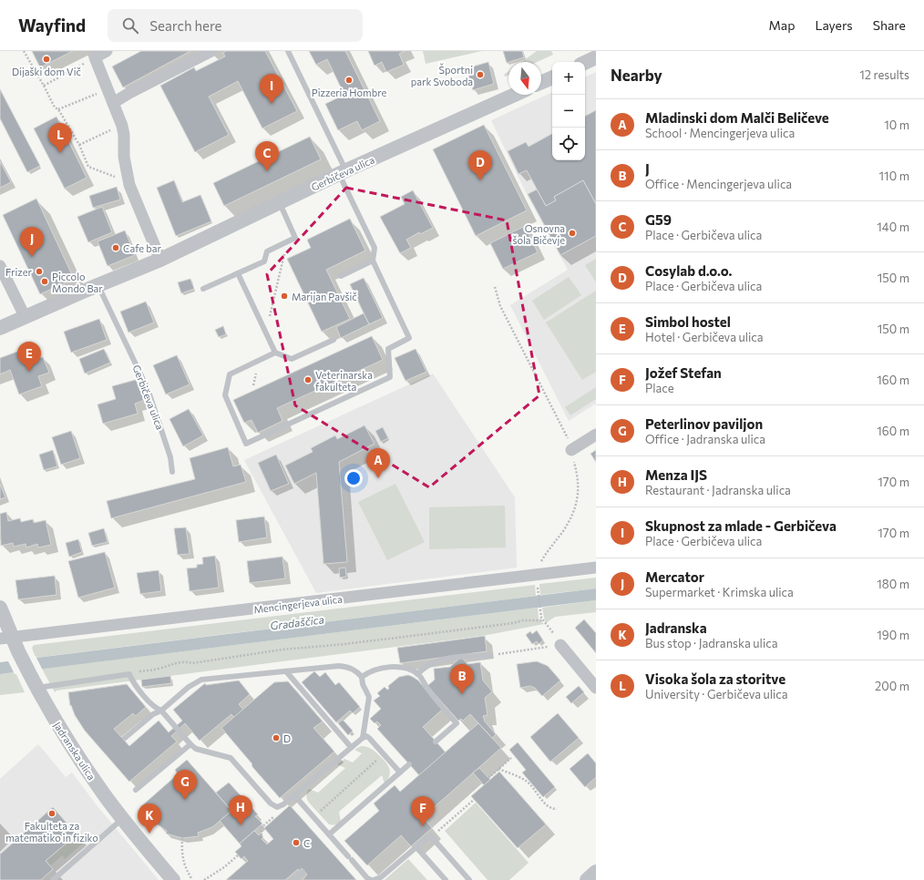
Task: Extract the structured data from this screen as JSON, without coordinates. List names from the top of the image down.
{
  "streets": {
    "street": ["Gerbičeva ulica", "Mencingerjeva ulica", "Jadranska ulica"]
  },
  "crossings": [
    ["Mencingerjeva ulica", "Jadranska ulica"]
  ],
  "water": ["Gradaščica"],
  "places": [
    "Dijaški dom Vič",
    "Športni park Svoboda",
    "Pizzeria Hombre",
    "Osnovna šola Bičevje",
    "Cafe bar",
    "Frizer",
    "Piccolo Mondo Bar",
    "Marijan Pavšič",
    "Veterinarska fakulteta",
    "D",
    "Fakulteta za matematiko in fiziko",
    "C"
  ],
  "north": "bottom",
  "page": {
    "header": "Wayfind",
    "search": "Search here",
    "nav": ["Map", "Layers", "Share"],
    "heading": ["Nearby", "12 results"],
    "map_buttons": ["+", "−"],
    "pins": [
      "I",
      "L",
      "C",
      "D",
      "J",
      "E",
      "A",
      "B",
      "G",
      "H",
      "F",
      "K"
    ],
    "list": [
      {
        "mark": "A",
        "name": "Mladinski dom Malči Beličeve",
        "note": "School · Mencingerjeva ulica",
        "value": "10 m"
      },
      {
        "mark": "B",
        "name": "J",
        "note": "Office · Mencingerjeva ulica",
        "value": "110 m"
      },
      {
        "mark": "C",
        "name": "G59",
        "note": "Place · Gerbičeva ulica",
        "value": "140 m"
      },
      {
        "mark": "D",
        "name": "Cosylab d.o.o.",
        "note": "Place · Gerbičeva ulica",
        "value": "150 m"
      },
      {
        "mark": "E",
        "name": "Simbol hostel",
        "note": "Hotel · Gerbičeva ulica",
        "value": "150 m"
      },
      {
        "mark": "F",
        "name": "Jožef Stefan",
        "note": "Place",
        "value": "160 m"
      },
      {
        "mark": "G",
        "name": "Peterlinov paviljon",
        "note": "Office · Jadranska ulica",
        "value": "160 m"
      },
      {
        "mark": "H",
        "name": "Menza IJS",
        "note": "Restaurant · Jadranska ulica",
        "value": "170 m"
      },
      {
        "mark": "I",
        "name": "Skupnost za mlade - Gerbičeva",
        "note": "Place · Gerbičeva ulica",
        "value": "170 m"
      },
      {
        "mark": "J",
        "name": "Mercator",
        "note": "Supermarket · Krimska ulica",
        "value": "180 m"
      },
      {
        "mark": "K",
        "name": "Jadranska",
        "note": "Bus stop · Jadranska ulica",
        "value": "190 m"
      },
      {
        "mark": "L",
        "name": "Visoka šola za storitve",
        "note": "University · Gerbičeva ulica",
        "value": "200 m"
      }
    ]
  }
}
